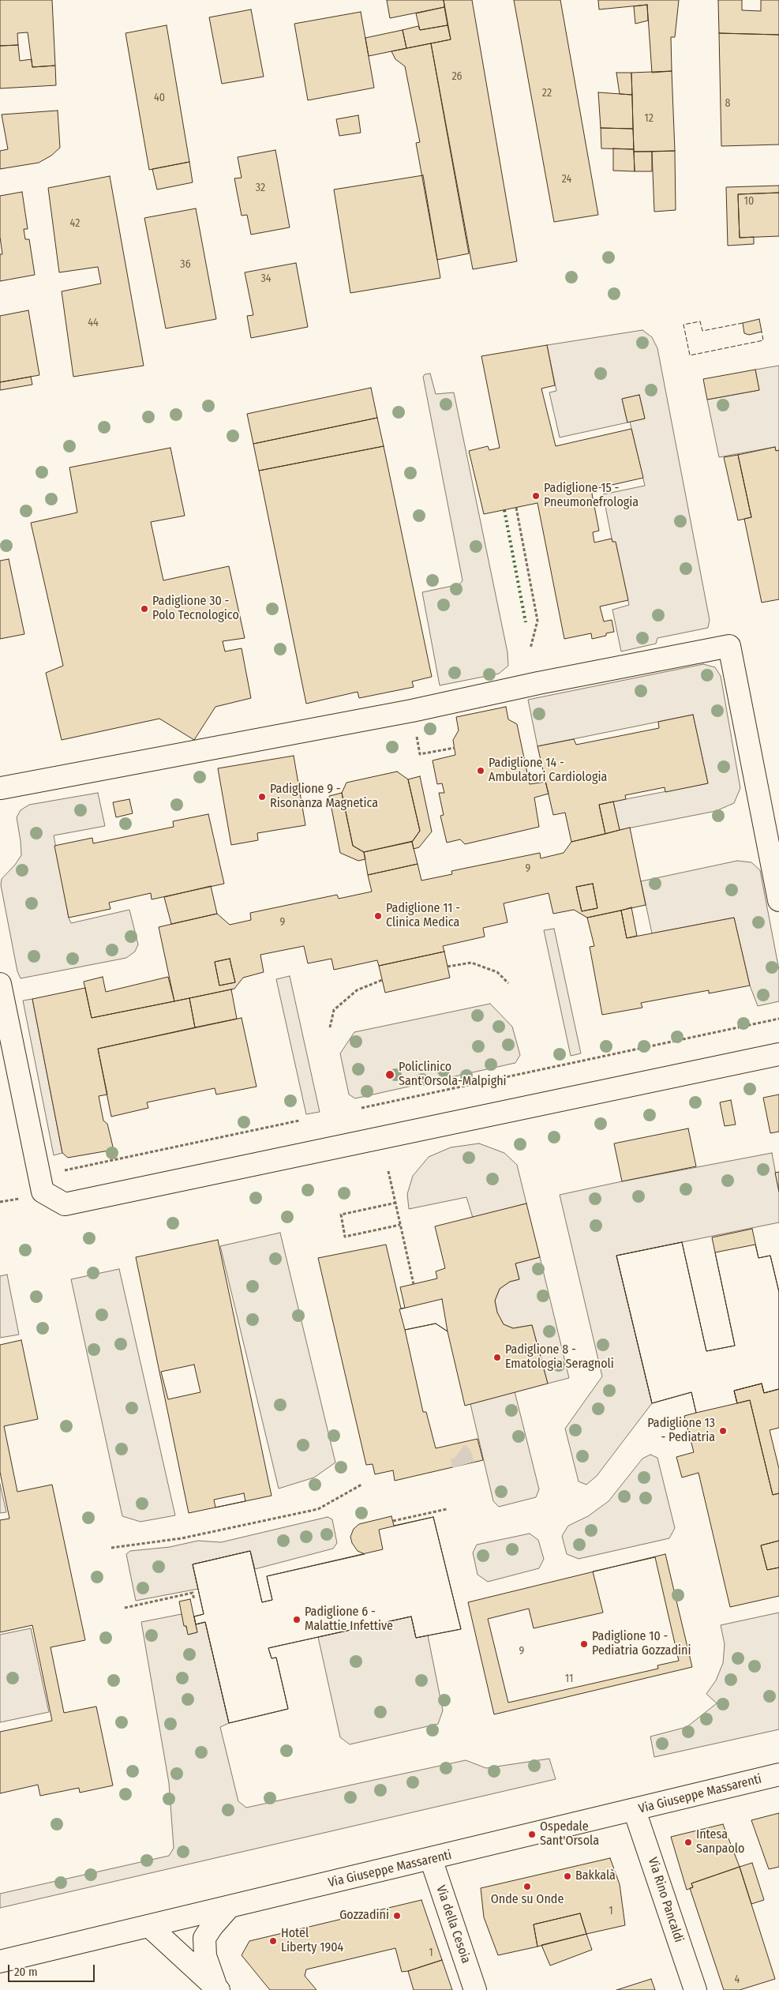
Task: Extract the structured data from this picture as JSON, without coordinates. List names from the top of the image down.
{
  "streets": {
    "main road": ["Via Giuseppe Massarenti", "Via Rino Pancaldi", "Via della Cesoia"]
  },
  "crossings": [
    ["Via Giuseppe Massarenti", "Via Rino Pancaldi"],
    ["Via Giuseppe Massarenti", "Via della Cesoia"]
  ],
  "places": [
    "Padiglione 15 - Pneumonefrologia",
    "Padiglione 30 - Polo Tecnologico",
    "Padiglione 14 - Ambulatori Cardiologia",
    "Padiglione 9 - Risonanza Magnetica",
    "Padiglione 11 - Clinica Medica",
    "Policlinico Sant'Orsola-Malpighi",
    "Padiglione 8 - Ematologia Seragnoli",
    "Padiglione 13 - Pediatria",
    "Padiglione 6 - Malattie Infettive",
    "Padiglione 10 - Pediatria Gozzadini",
    "Ospedale Sant'Orsola",
    "Intesa Sanpaolo",
    "Bakkalà",
    "Onde su Onde",
    "Gozzadini",
    "Hotel Liberty 1904"
  ],
  "house_numbers": [
    "26",
    "22",
    "40",
    "8",
    "12",
    "24",
    "32",
    "10",
    "42",
    "36",
    "34",
    "44",
    "9",
    "9",
    "9",
    "11",
    "1",
    "1",
    "4"
  ],
  "scale_bar": "20 m"
}
